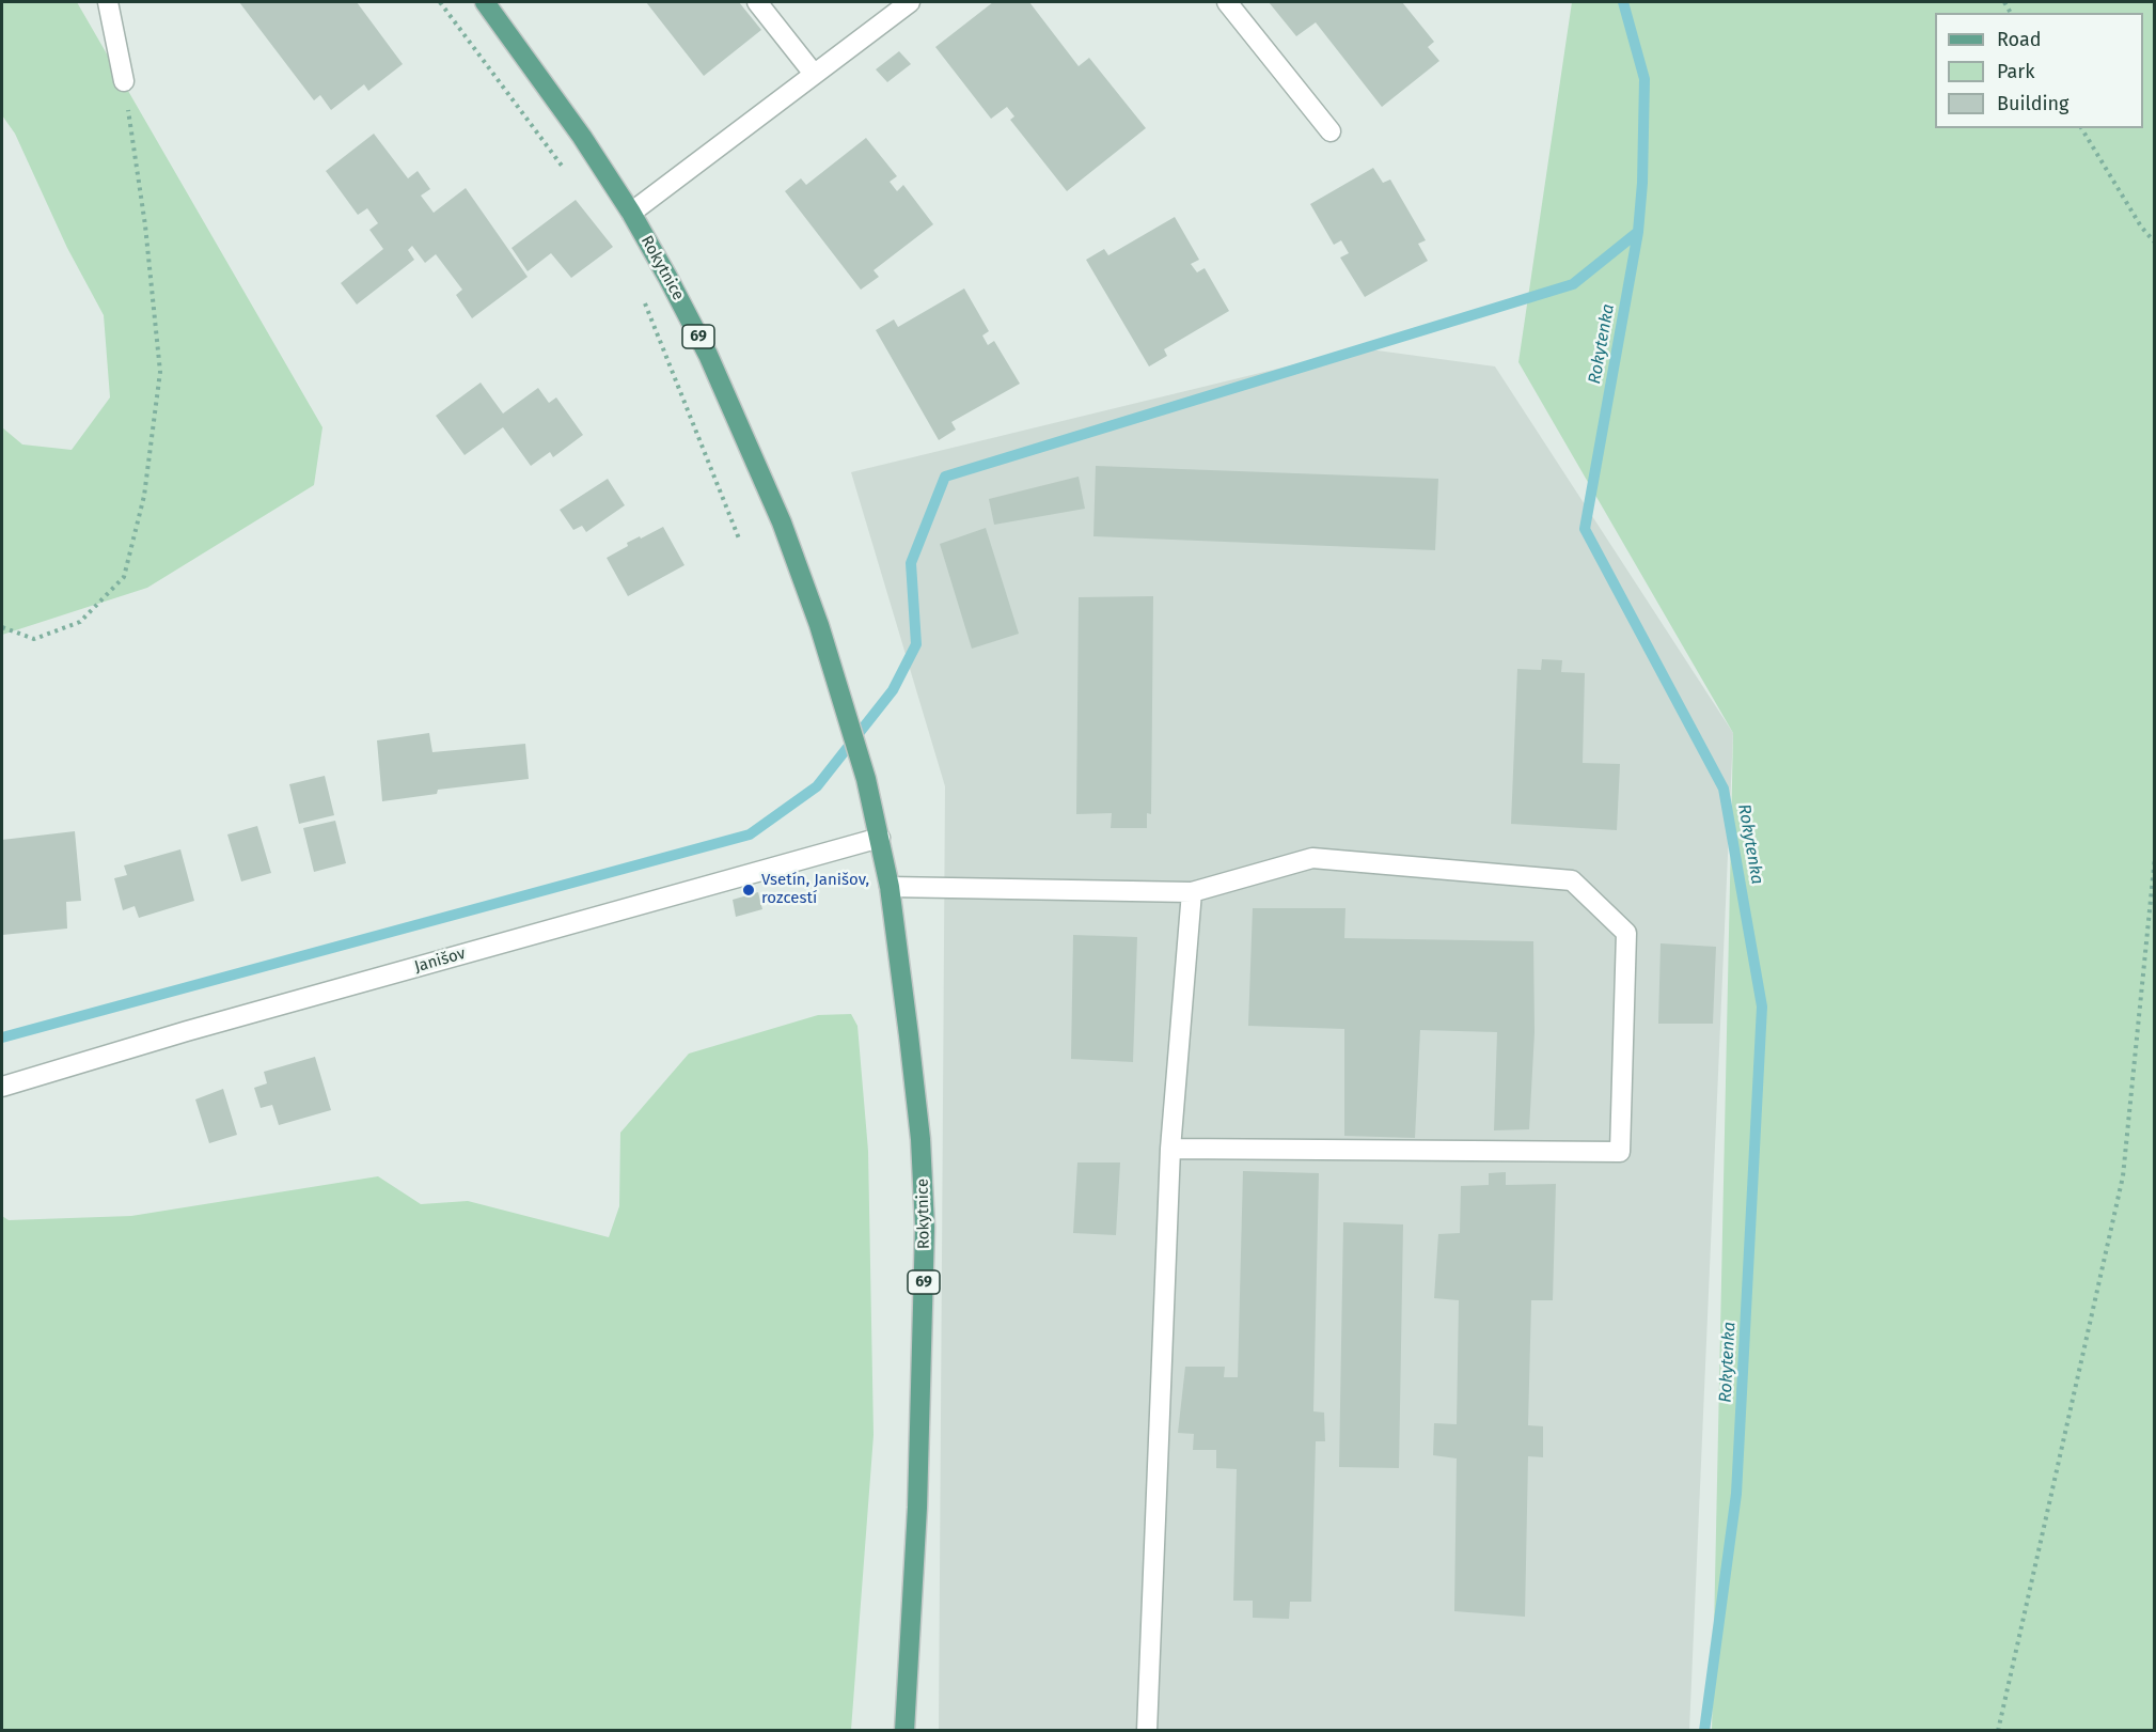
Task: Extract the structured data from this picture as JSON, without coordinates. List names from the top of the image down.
{
  "streets": {
    "main road": ["Rokytnice", "69"],
    "street": ["Janišov"]
  },
  "crossings": [
    ["Rokytnice", "Janišov"]
  ],
  "water": ["Rokytenka"],
  "places": ["Vsetín, Janišov, rozcestí"],
  "legend": ["Road", "Park", "Building"]
}
